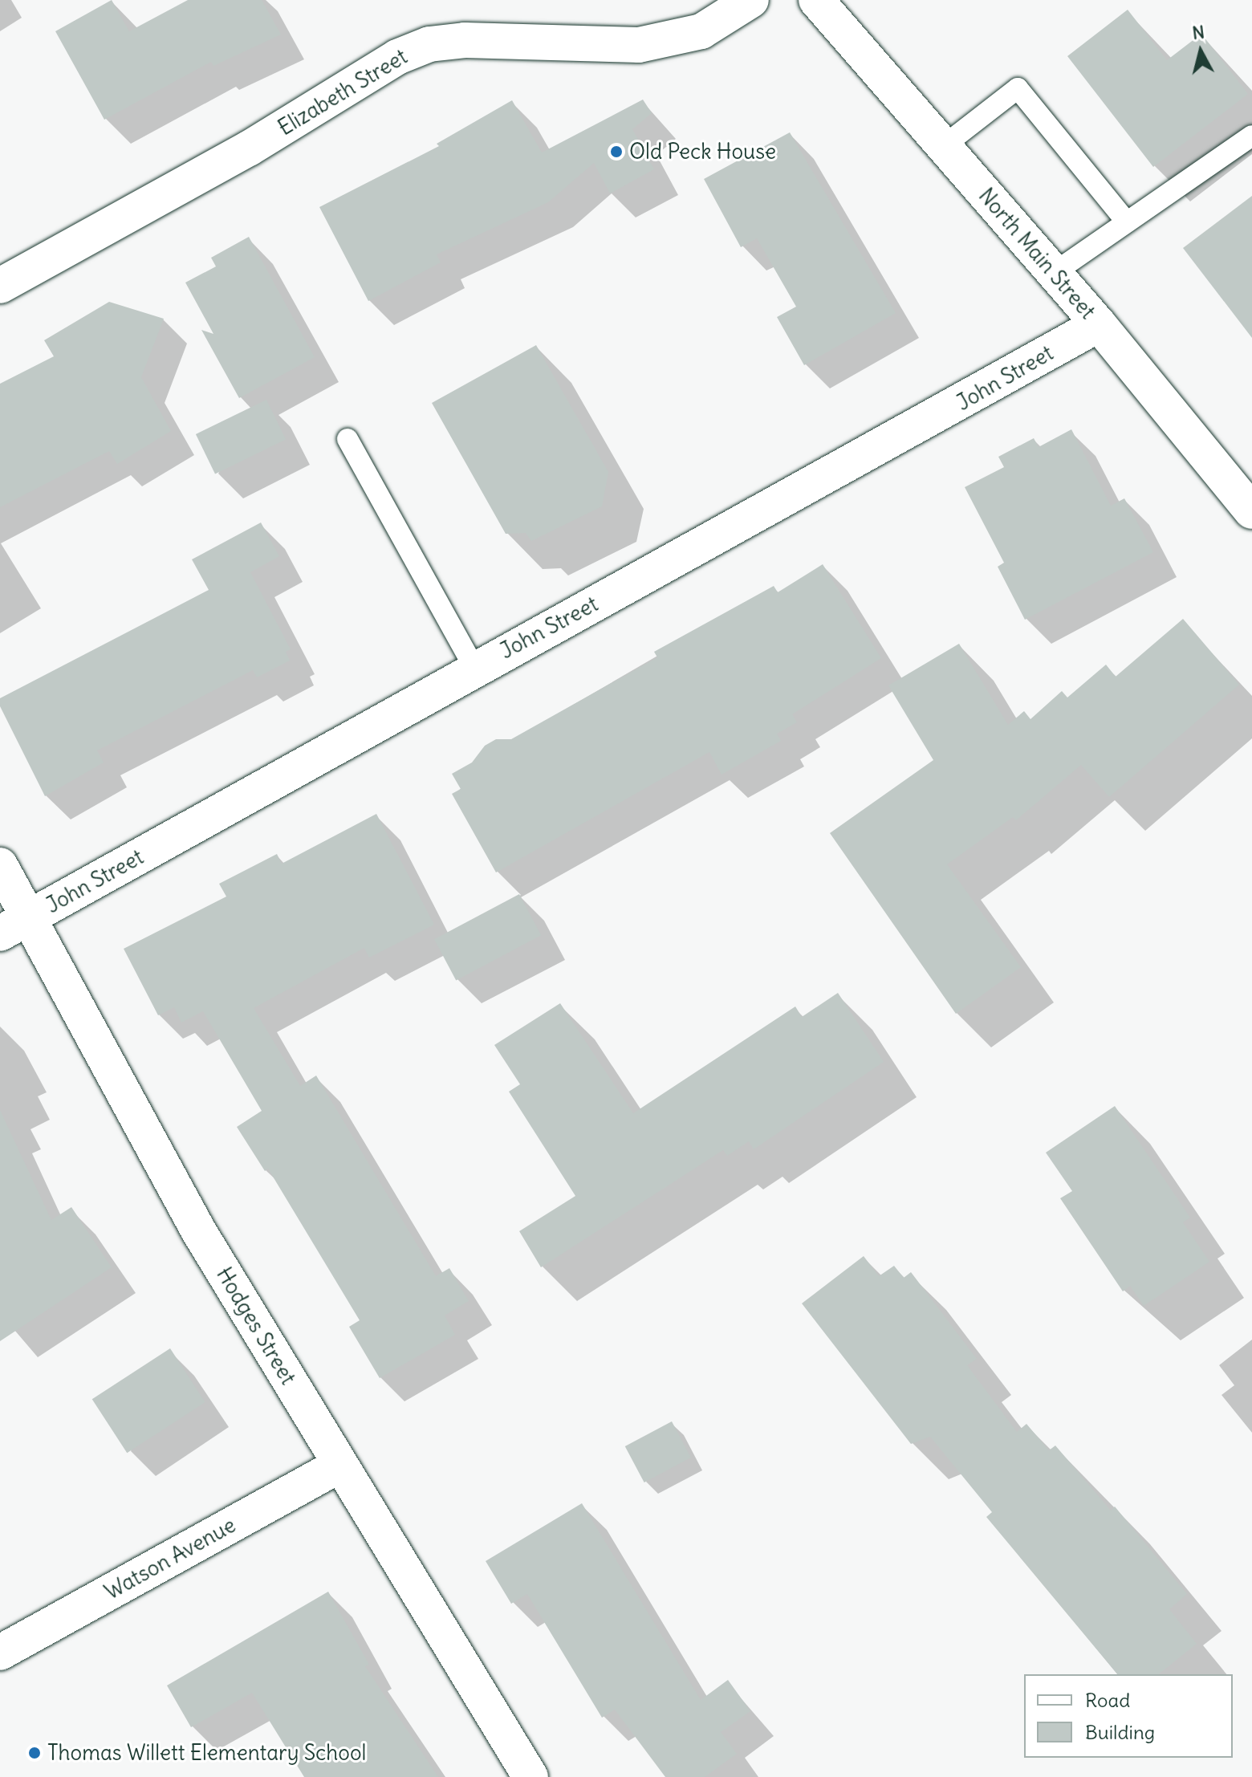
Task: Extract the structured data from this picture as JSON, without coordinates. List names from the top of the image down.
{
  "streets": {
    "street": [
      "Elizabeth Street",
      "North Main Street",
      "John Street",
      "Hodges Street",
      "Watson Avenue"
    ]
  },
  "crossings": [
    ["North Main Street", "John Street"],
    ["John Street", "Hodges Street"],
    ["Hodges Street", "Watson Avenue"]
  ],
  "places": ["Old Peck House", "Thomas Willett Elementary School"],
  "legend": ["Road", "Building"],
  "north": "top"
}
